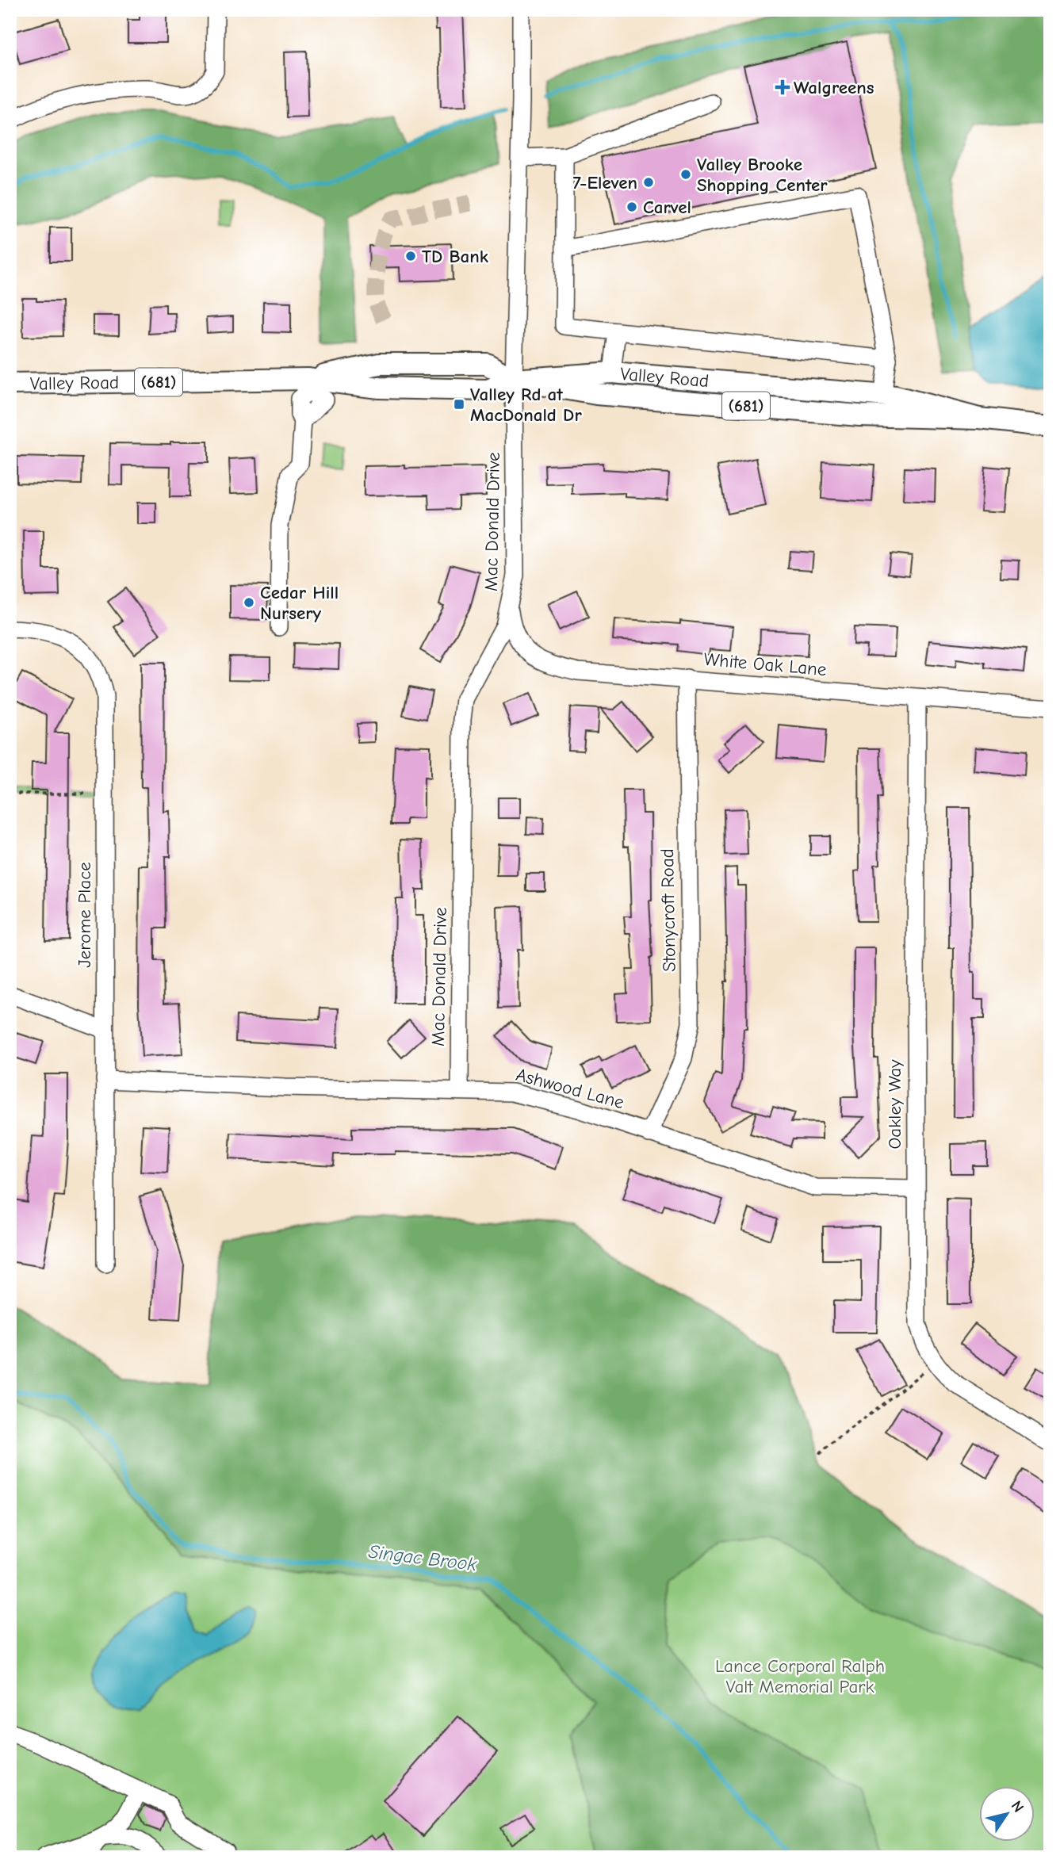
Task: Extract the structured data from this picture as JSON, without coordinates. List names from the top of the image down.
{
  "streets": {
    "main road": ["Valley Road", "(681)"],
    "street": [
      "Mac Donald Drive",
      "White Oak Lane",
      "Stonycroft Road",
      "Jerome Place",
      "Ashwood Lane",
      "Oakley Way"
    ]
  },
  "crossings": [
    ["Valley Road", "Mac Donald Drive"],
    ["Mac Donald Drive", "White Oak Lane"],
    ["Mac Donald Drive", "Ashwood Lane"],
    ["White Oak Lane", "Stonycroft Road"],
    ["White Oak Lane", "Oakley Way"],
    ["Stonycroft Road", "Ashwood Lane"],
    ["Jerome Place", "Ashwood Lane"],
    ["Ashwood Lane", "Oakley Way"]
  ],
  "water": ["Singac Brook"],
  "parks": ["Lance Corporal Ralph Valt Memorial Park"],
  "places": {
    "health": ["Walgreens"],
    "other": [
      "Valley Brooke Shopping Center",
      "7-Eleven",
      "Carvel",
      "TD Bank",
      "Cedar Hill Nursery"
    ],
    "transit": ["Valley Rd at MacDonald Dr"]
  },
  "north": "top right"
}
